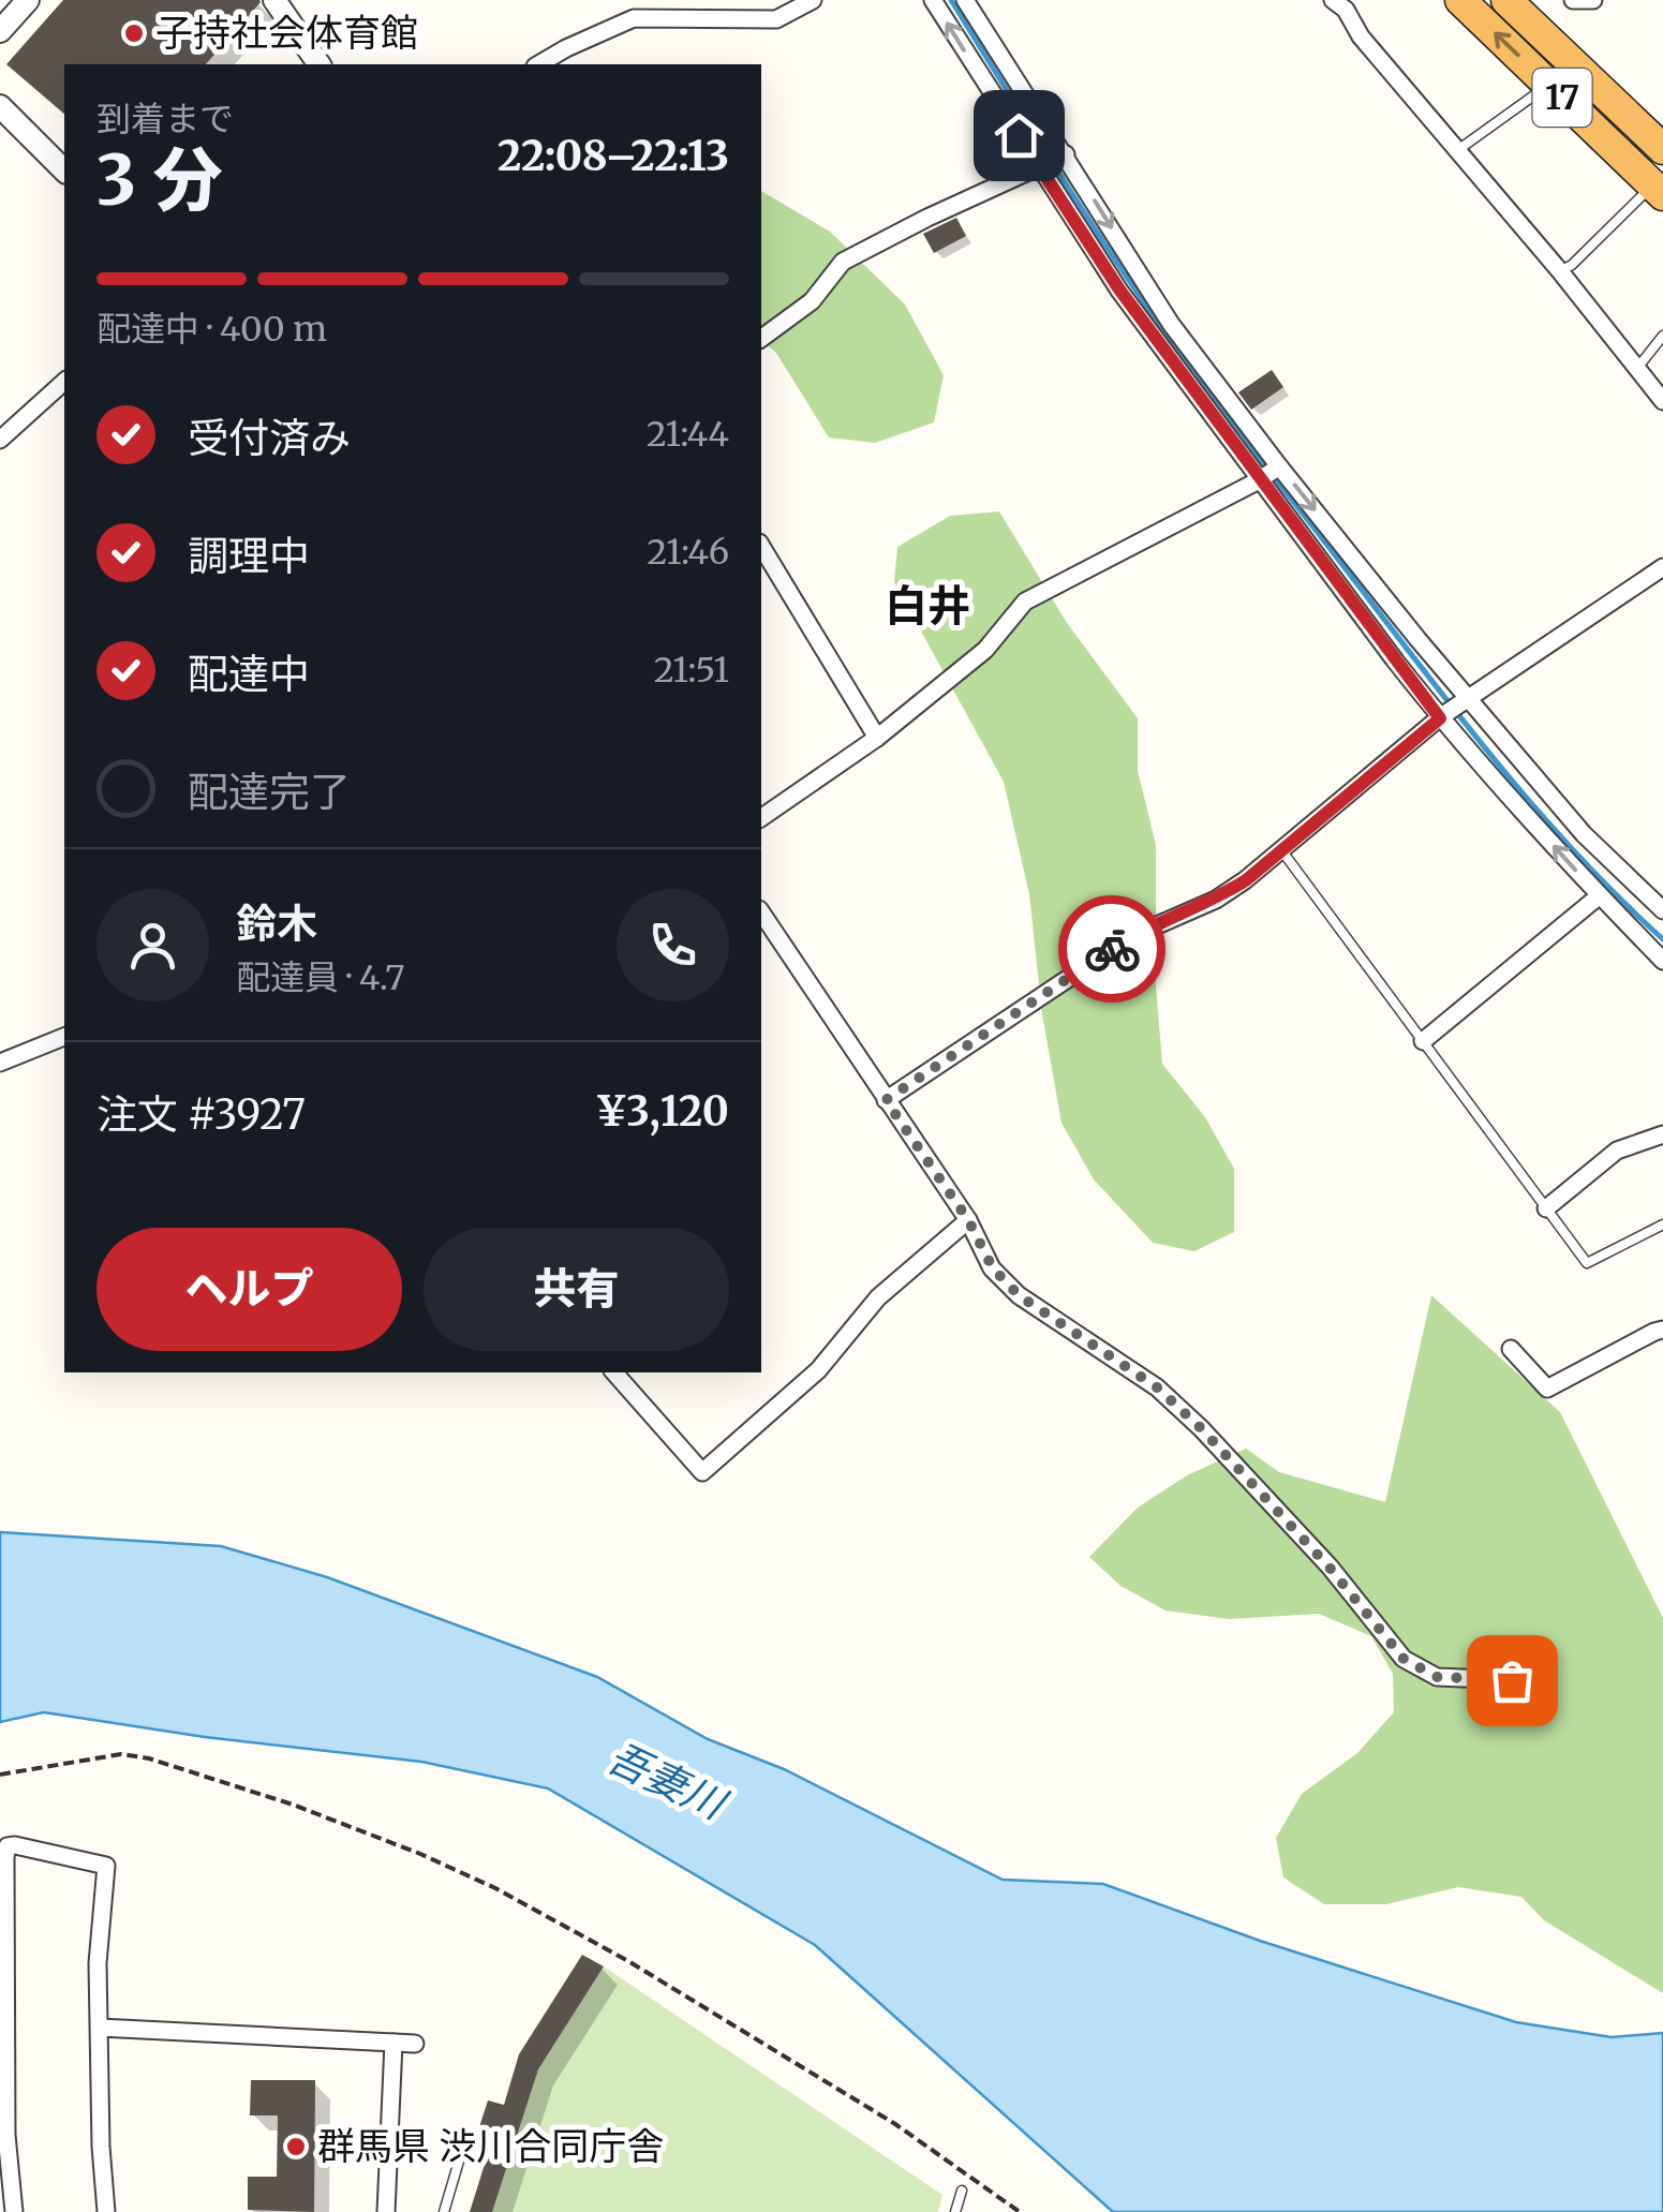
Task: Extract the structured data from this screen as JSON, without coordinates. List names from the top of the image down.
{
  "streets": {
    "highway": ["17"]
  },
  "districts": ["白井"],
  "water": ["吾妻川"],
  "places": ["子持社会体育館", "群馬県 渋川合同庁舎"],
  "page": {
    "heading": ["3 分", "到着まで", "22:08–22:13"],
    "panel": [
      "鈴木",
      "配達員 · 4.7",
      "注文 #3927",
      "¥3,120"
    ],
    "bar": "配達中 · 400 m",
    "list": [
      ["受付済み", "21:44"],
      ["調理中", "21:46"],
      ["配達中", "21:51"],
      "配達完了"
    ],
    "buttons": ["ヘルプ", "共有"]
  }
}
